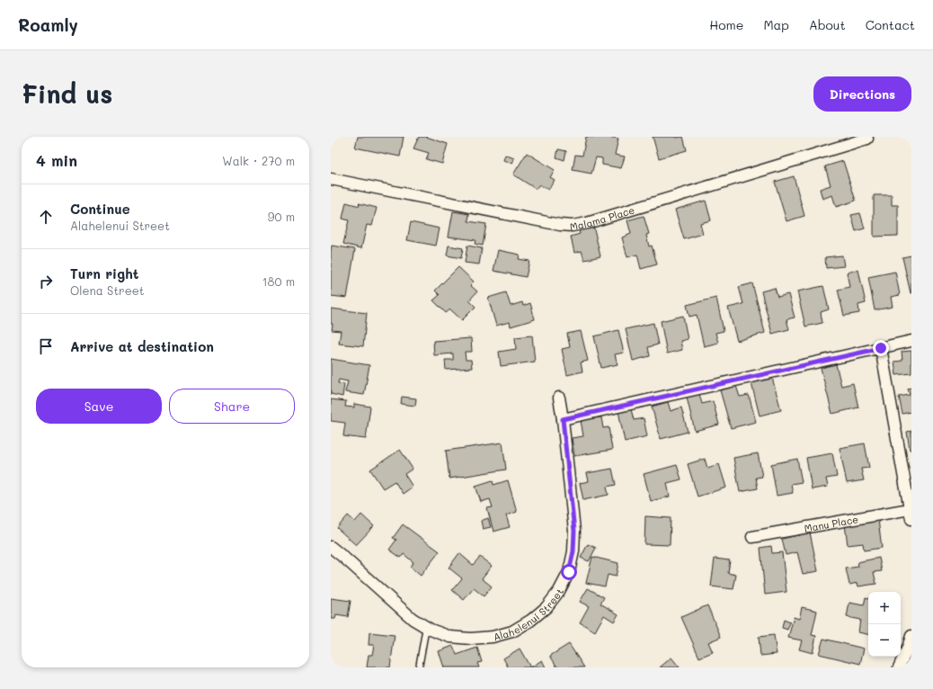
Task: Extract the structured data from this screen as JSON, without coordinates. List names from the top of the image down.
{
  "streets": {
    "street": ["Malama Place", "Manu Place", "Alahelenui Street"]
  },
  "page": {
    "header": "Roamly",
    "nav": [
      "Home",
      "Map",
      "About",
      "Contact"
    ],
    "buttons": [
      "Directions",
      ["Save", "Share"]
    ],
    "title": "Find us",
    "heading": ["4 min", "Walk · 270 m"],
    "list": [
      ["Continue", "Alahelenui Street", "90 m"],
      ["Turn right", "Olena Street", "180 m"],
      "Arrive at destination"
    ],
    "map_buttons": ["+", "−"]
  }
}
